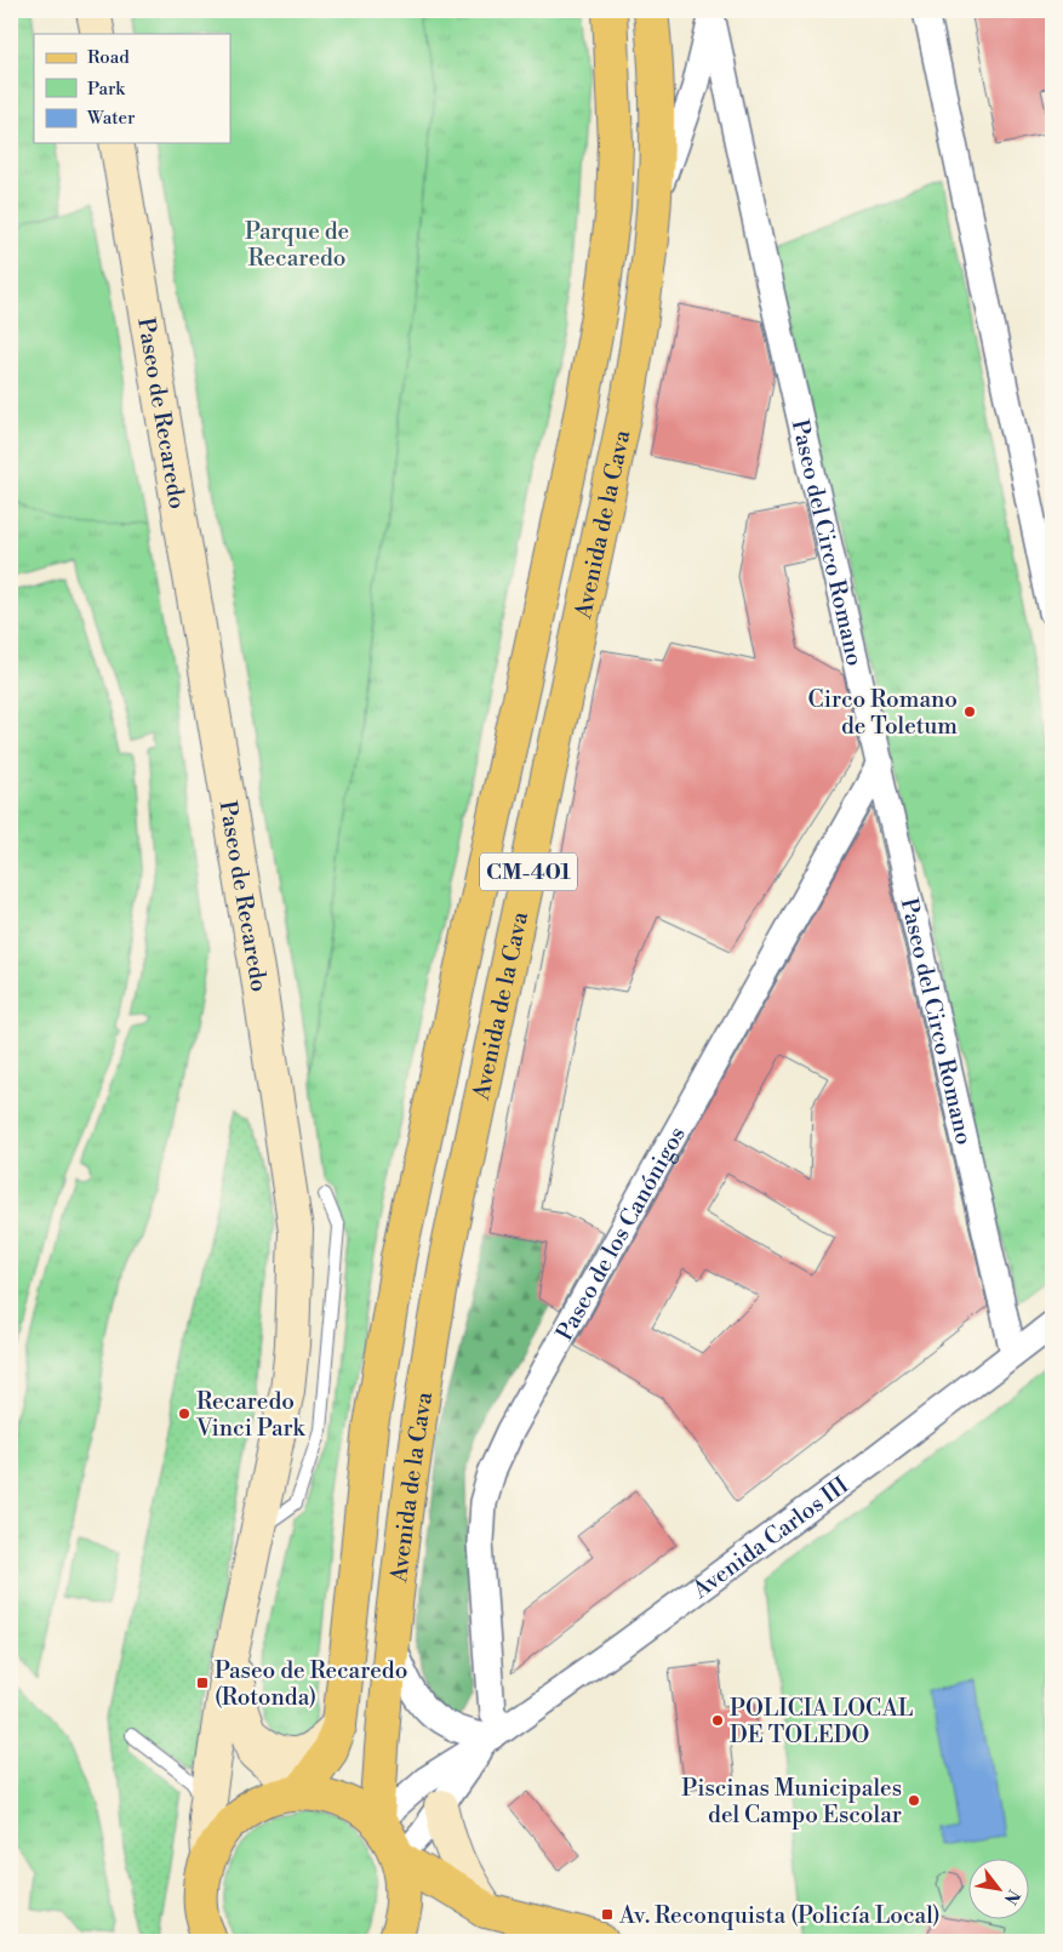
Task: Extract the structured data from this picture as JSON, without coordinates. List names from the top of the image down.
{
  "streets": {
    "main road": ["Avenida de la Cava", "CM-401"],
    "street": [
      "Paseo de Recaredo",
      "Paseo del Circo Romano",
      "Paseo de los Canónigos",
      "Avenida Carlos III"
    ]
  },
  "crossings": [
    ["Paseo de Recaredo", "Avenida de la Cava"],
    ["Avenida de la Cava", "Avenida Carlos III"],
    ["Paseo del Circo Romano", "Paseo de los Canónigos"],
    ["Paseo del Circo Romano", "Avenida Carlos III"],
    ["Paseo de los Canónigos", "Avenida Carlos III"]
  ],
  "parks": ["Parque de Recaredo"],
  "places": {
    "other": [
      "Circo Romano de Toletum",
      "Recaredo Vinci Park",
      "POLICIA LOCAL DE TOLEDO",
      "Piscinas Municipales del Campo Escolar"
    ],
    "transit": ["Paseo de Recaredo (Rotonda)", "Av. Reconquista (Policía Local)"]
  },
  "legend": ["Road", "Park", "Water"],
  "north": "bottom right"
}
